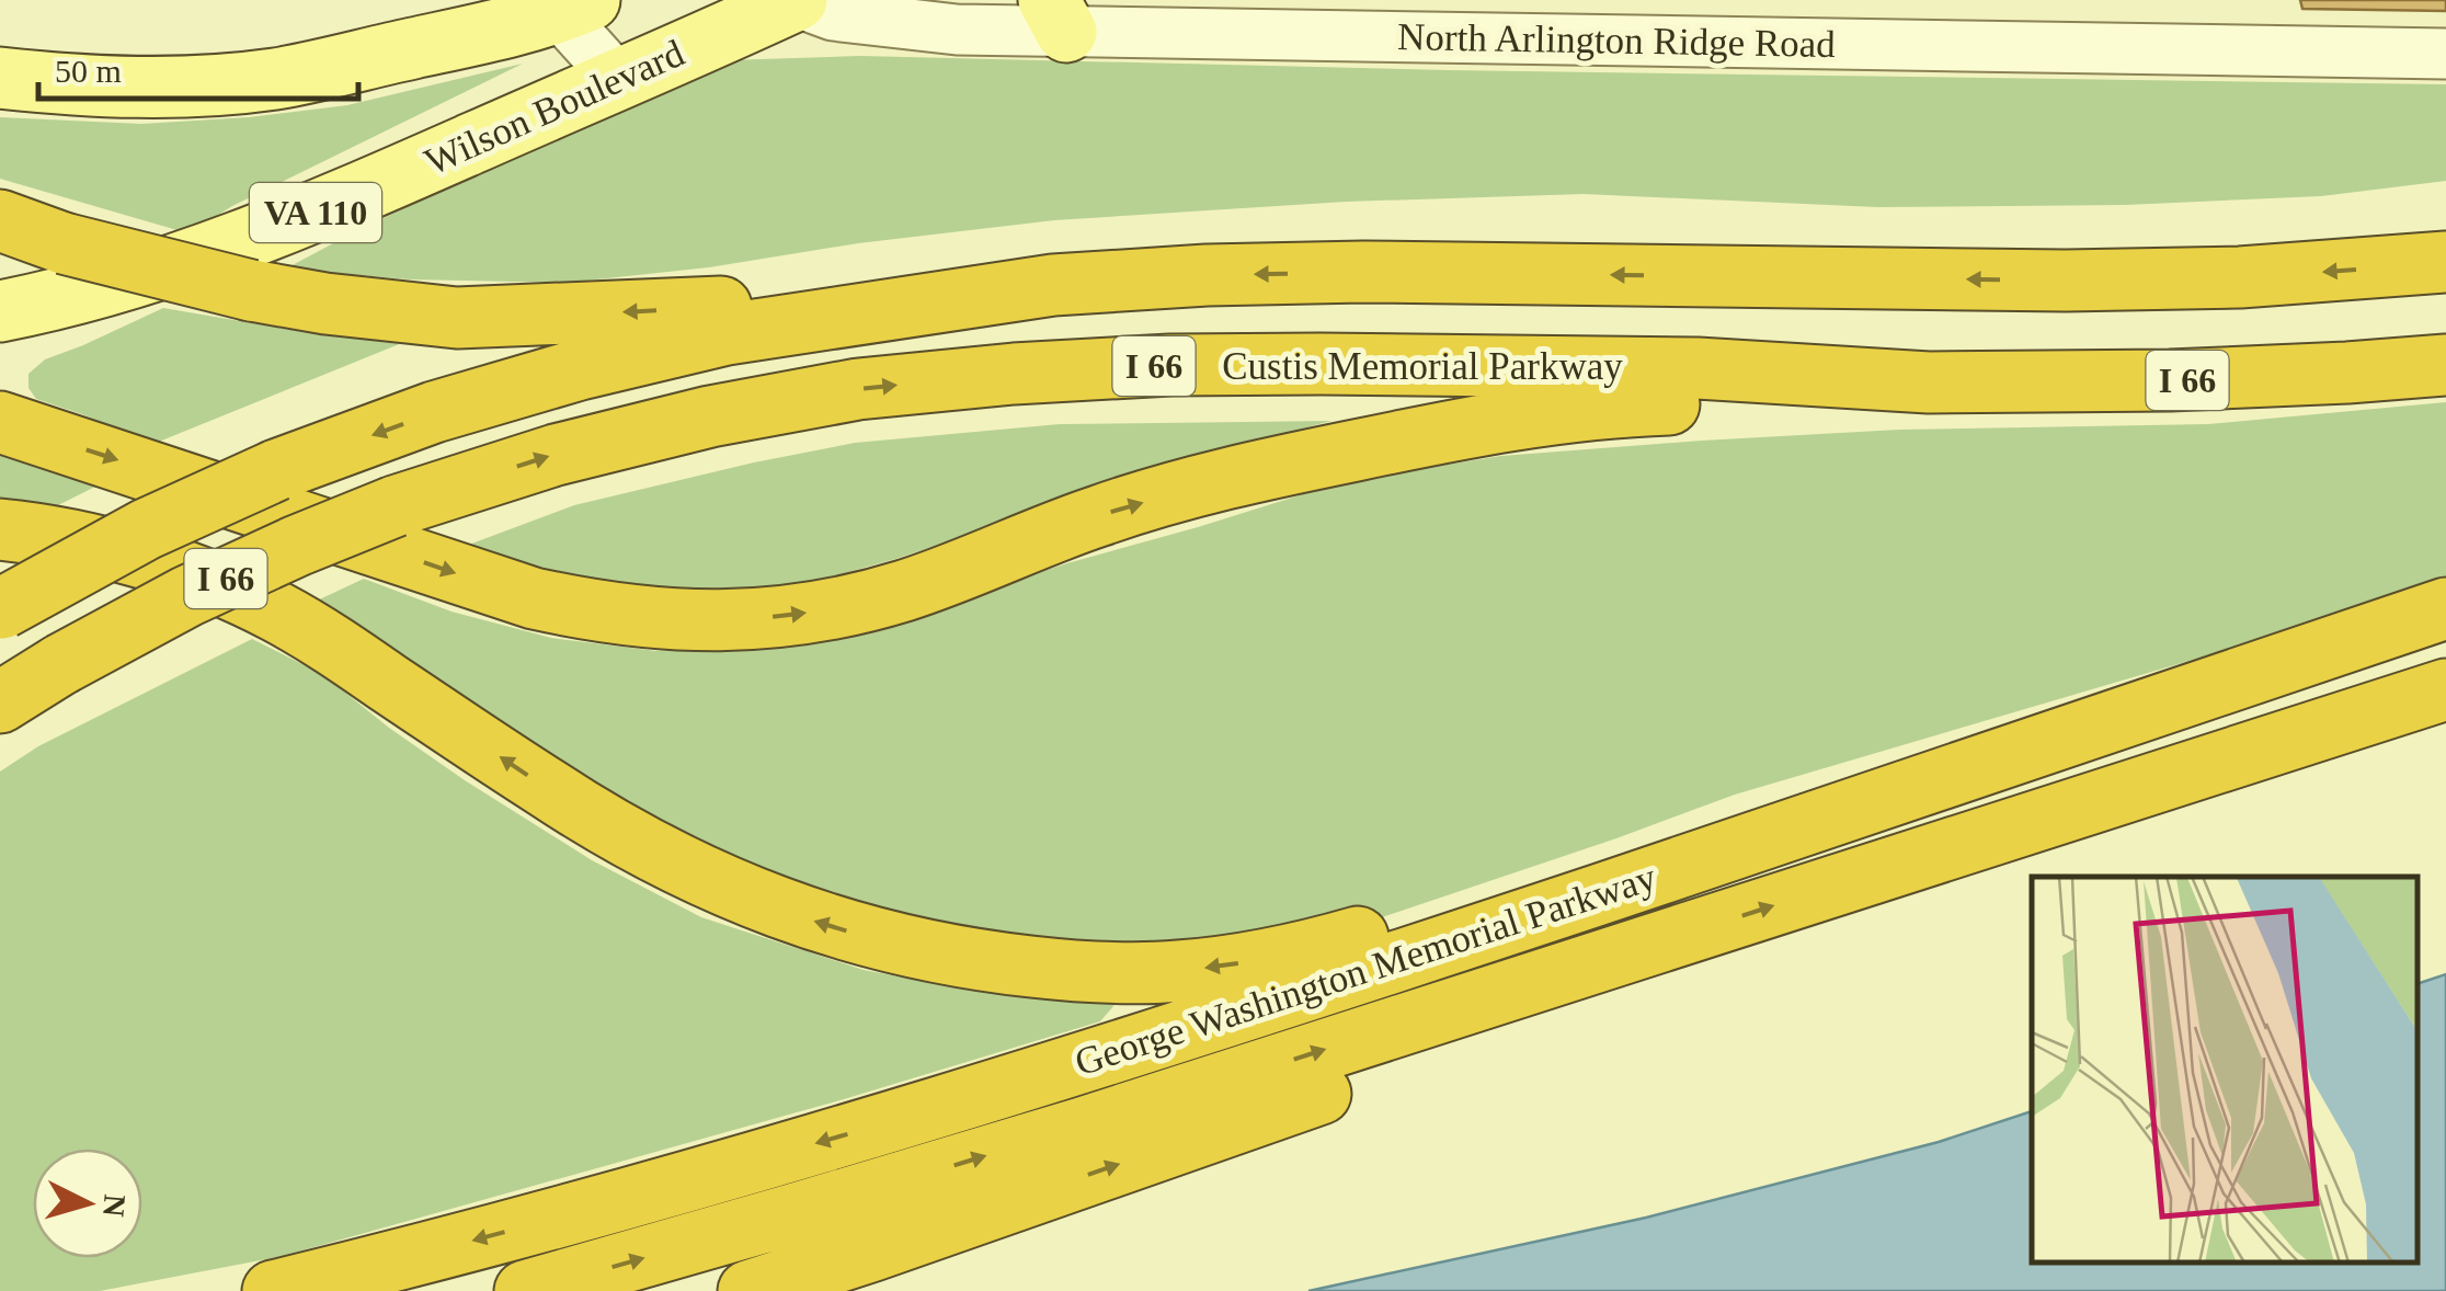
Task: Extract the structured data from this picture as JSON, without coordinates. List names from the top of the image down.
{
  "streets": {
    "highway": ["I 66", "Custis Memorial Parkway", "George Washington Memorial Parkway"],
    "main road": ["Wilson Boulevard", "VA 110"],
    "street": ["North Arlington Ridge Road"]
  },
  "crossings": [
    ["North Arlington Ridge Road", "Wilson Boulevard"]
  ],
  "scale_bar": "50 m",
  "north": "right"
}
